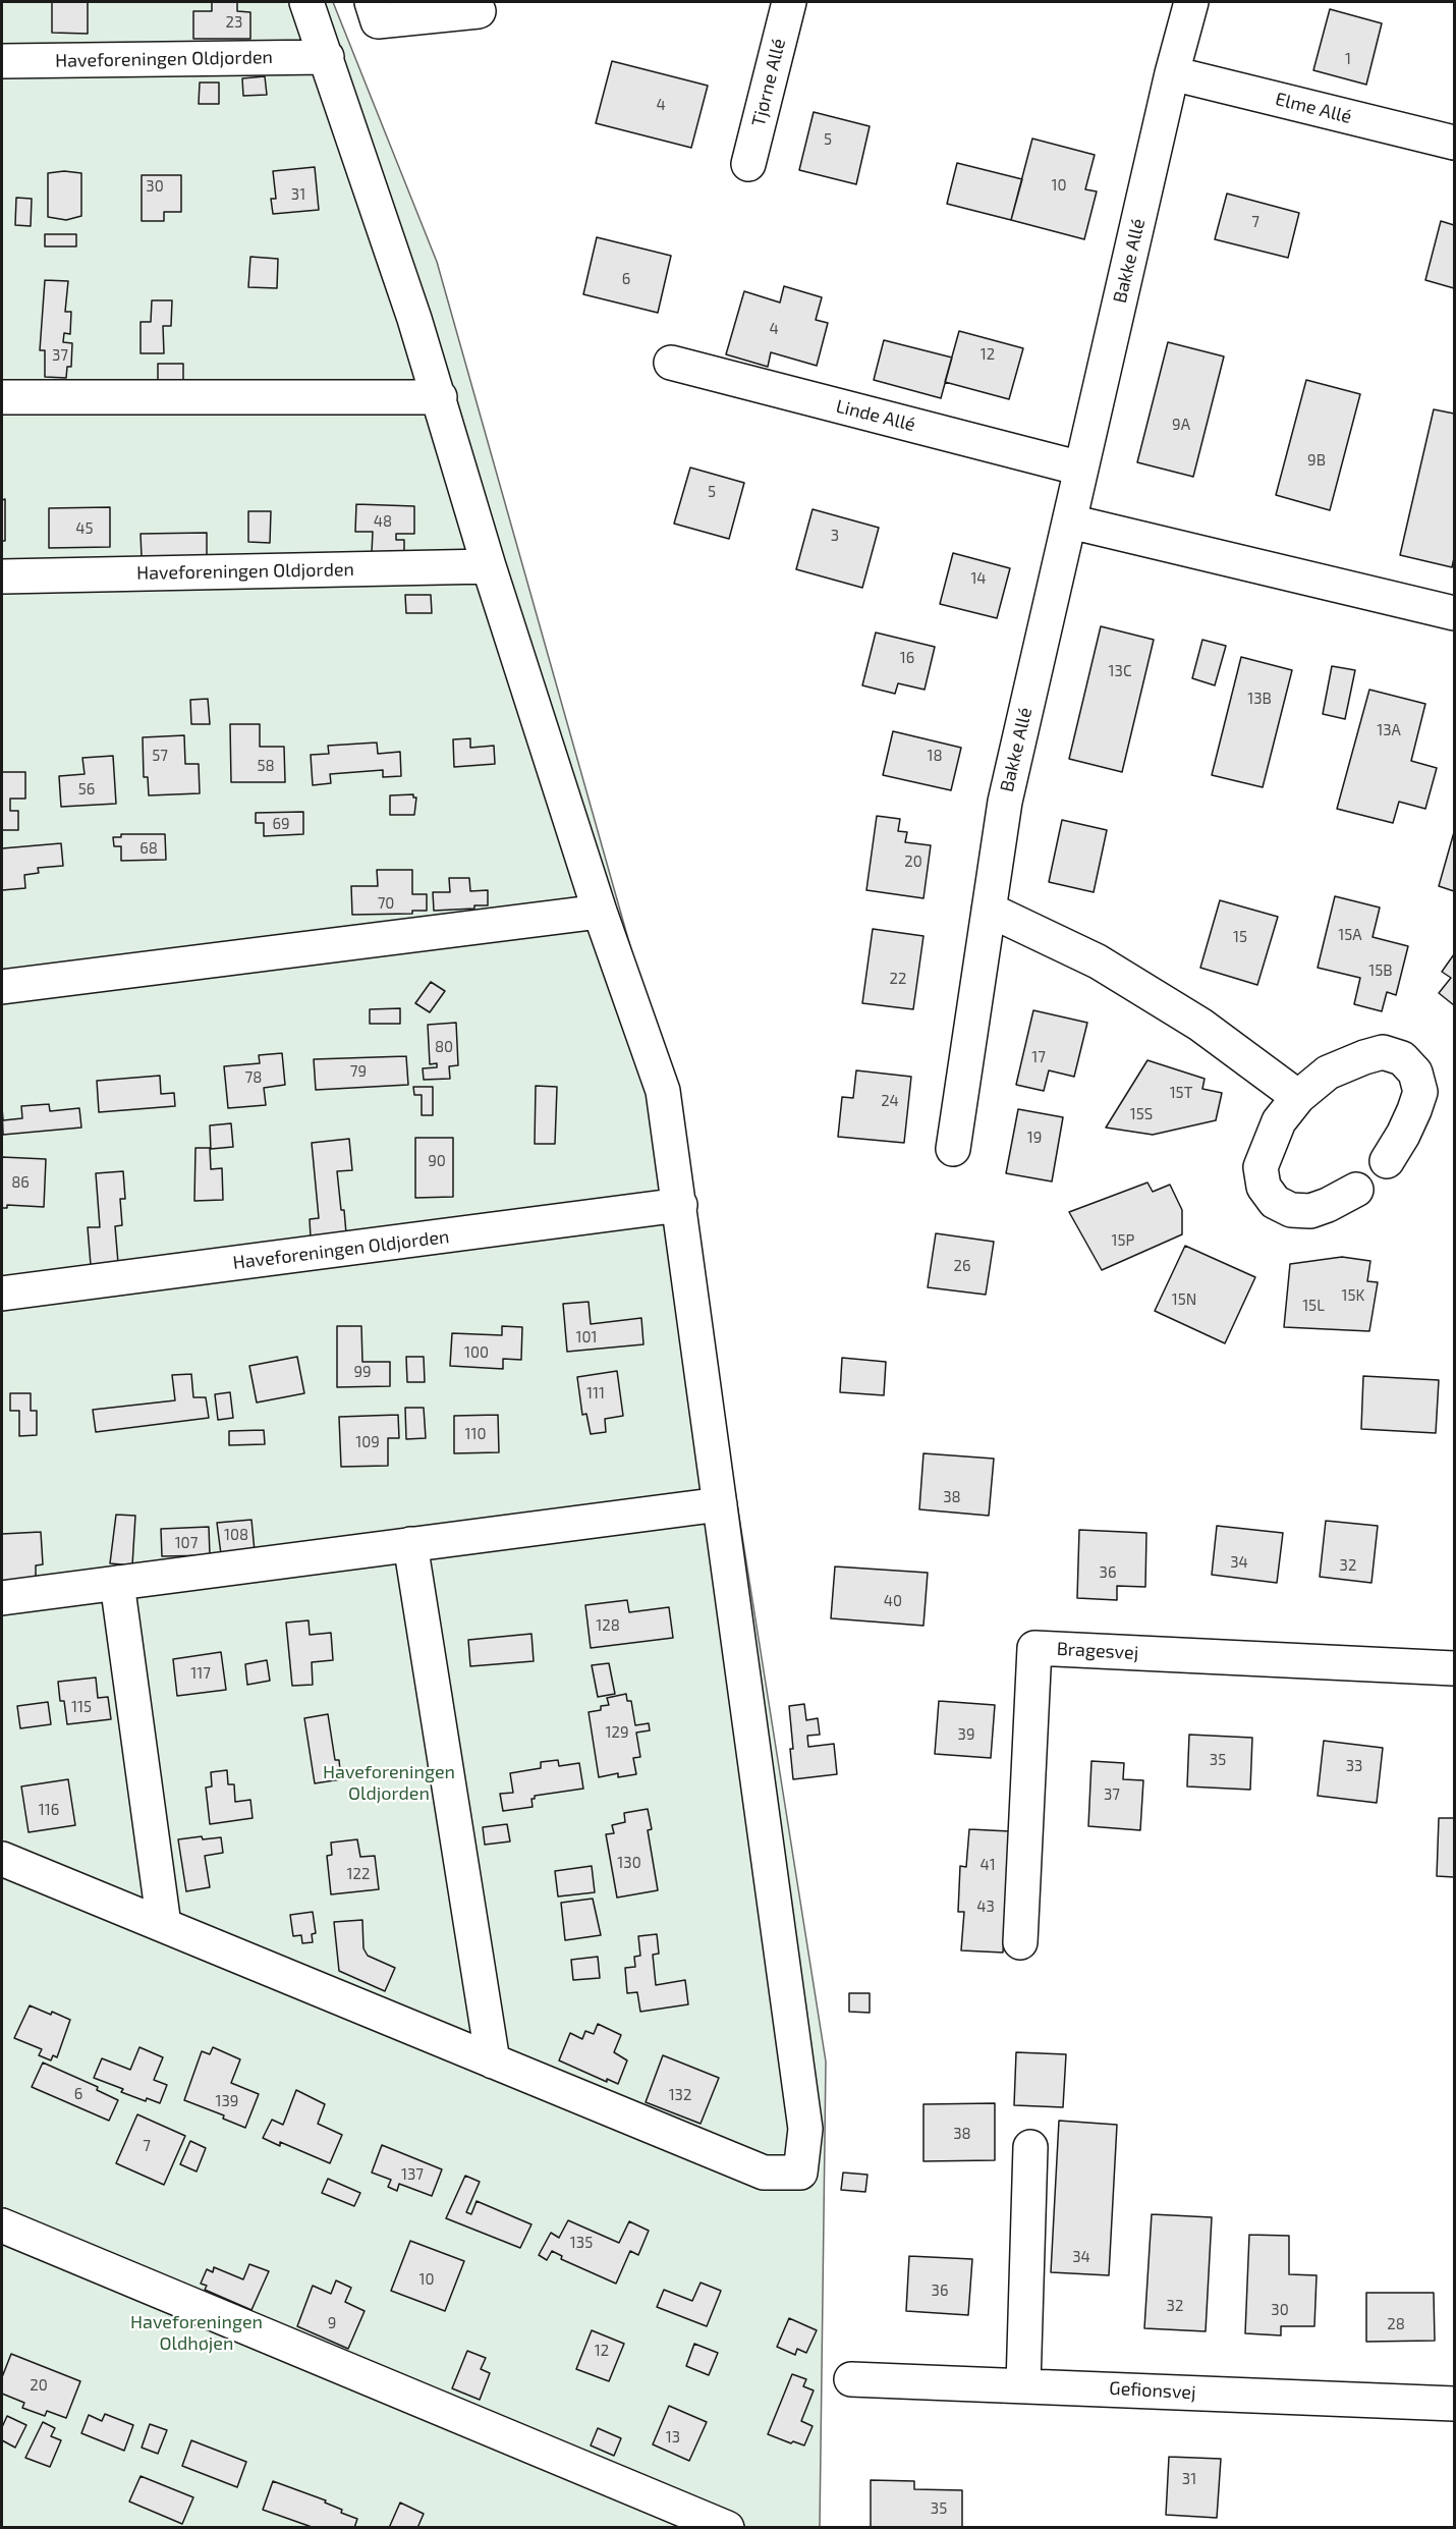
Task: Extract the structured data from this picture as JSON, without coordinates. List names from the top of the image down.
{
  "streets": {
    "street": [
      "Haveforeningen Oldjorden",
      "Tjørne Allé",
      "Elme Allé",
      "Bakke Allé",
      "Linde Allé",
      "Bragesvej",
      "Gefionsvej"
    ]
  },
  "crossings": [
    ["Elme Allé", "Bakke Allé"],
    ["Bakke Allé", "Linde Allé"]
  ],
  "parks": ["Haveforeningen Oldjorden", "Haveforeningen Oldhøjen"],
  "house_numbers": [
    "23",
    "1",
    "4",
    "5",
    "10",
    "30",
    "31",
    "7",
    "6",
    "4",
    "12",
    "37",
    "9A",
    "9B",
    "5",
    "48",
    "45",
    "3",
    "14",
    "16",
    "13C",
    "13B",
    "13A",
    "57",
    "18",
    "58",
    "56",
    "69",
    "68",
    "20",
    "70",
    "15A",
    "15",
    "15B",
    "22",
    "80",
    "17",
    "79",
    "78",
    "15T",
    "24",
    "15S",
    "19",
    "90",
    "86",
    "15P",
    "26",
    "15K",
    "15N",
    "15L",
    "101",
    "100",
    "99",
    "111",
    "110",
    "109",
    "38",
    "108",
    "107",
    "34",
    "32",
    "36",
    "40",
    "128",
    "117",
    "115",
    "129",
    "39",
    "35",
    "33",
    "37",
    "116",
    "130",
    "41",
    "122",
    "43",
    "6",
    "132",
    "139",
    "38",
    "7",
    "137",
    "135",
    "34",
    "10",
    "36",
    "32",
    "30",
    "9",
    "28",
    "12",
    "20",
    "13",
    "31",
    "35"
  ]
}
